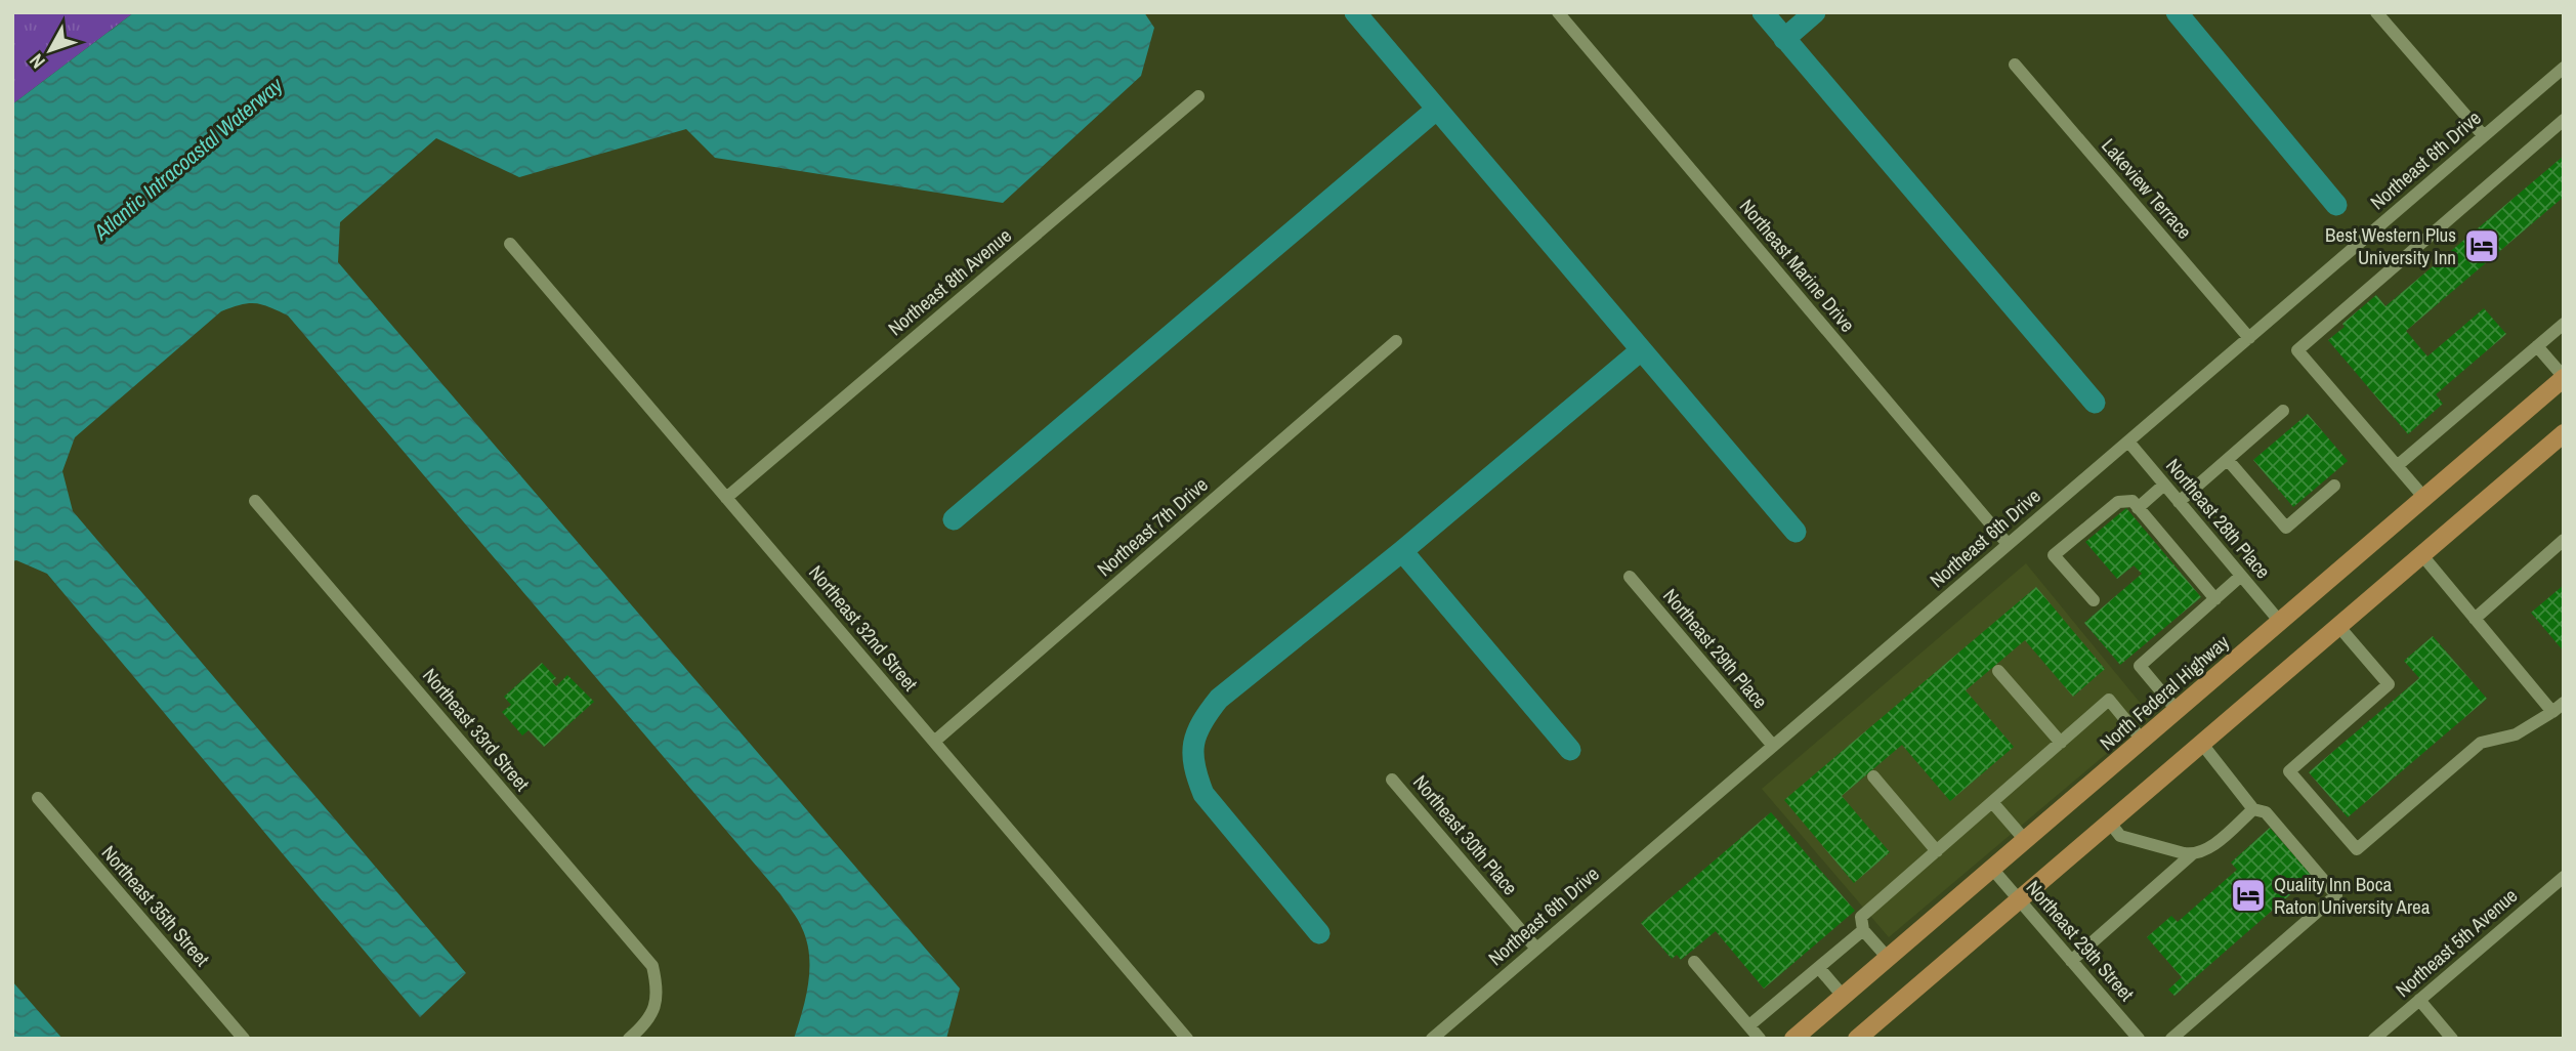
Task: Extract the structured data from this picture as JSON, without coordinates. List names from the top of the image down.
{
  "streets": {
    "main road": ["North Federal Highway"],
    "street": [
      "Northeast 6th Drive",
      "Lakeview Terrace",
      "Northeast Marine Drive",
      "Northeast 8th Avenue",
      "Northeast 28th Place",
      "Northeast 7th Drive",
      "Northeast 32nd Street",
      "Northeast 29th Place",
      "Northeast 33rd Street",
      "Northeast 30th Place",
      "Northeast 35th Street",
      "Northeast 29th Street",
      "Northeast 5th Avenue"
    ]
  },
  "crossings": [
    ["Northeast 6th Drive", "Lakeview Terrace"],
    ["Northeast 6th Drive", "Northeast Marine Drive"],
    ["Northeast 6th Drive", "Northeast 28th Place"],
    ["Northeast 6th Drive", "Northeast 29th Place"],
    ["Northeast 6th Drive", "Northeast 30th Place"],
    ["Northeast 8th Avenue", "Northeast 32nd Street"],
    ["Northeast 28th Place", "North Federal Highway"],
    ["Northeast 7th Drive", "Northeast 32nd Street"],
    ["North Federal Highway", "Northeast 29th Street"]
  ],
  "water": ["Atlantic Intracoastal Waterway"],
  "places": {
    "hotel": ["Best Western Plus University Inn", "Quality Inn Boca Raton University Area"]
  },
  "north": "bottom left"
}
